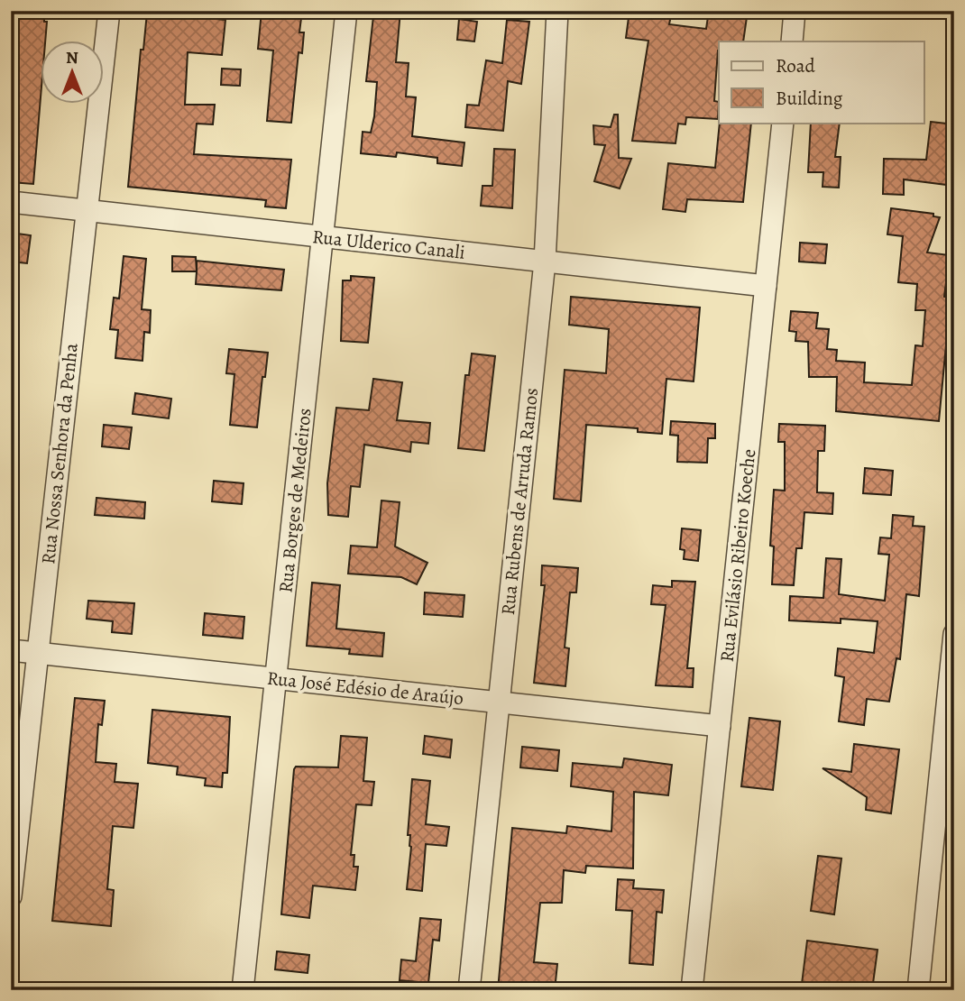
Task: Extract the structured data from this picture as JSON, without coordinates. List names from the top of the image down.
{
  "streets": {
    "street": [
      "Rua Ulderico Canali",
      "Rua Nossa Senhora da Penha",
      "Rua Borges de Medeiros",
      "Rua Rubens de Arruda Ramos",
      "Rua Evilásio Ribeiro Koeche",
      "Rua José Edésio de Araújo"
    ]
  },
  "crossings": [
    ["Rua Ulderico Canali", "Rua Nossa Senhora da Penha"],
    ["Rua Ulderico Canali", "Rua Borges de Medeiros"],
    ["Rua Ulderico Canali", "Rua Rubens de Arruda Ramos"],
    ["Rua Ulderico Canali", "Rua Evilásio Ribeiro Koeche"],
    ["Rua Nossa Senhora da Penha", "Rua José Edésio de Araújo"],
    ["Rua Borges de Medeiros", "Rua José Edésio de Araújo"],
    ["Rua Rubens de Arruda Ramos", "Rua José Edésio de Araújo"],
    ["Rua Evilásio Ribeiro Koeche", "Rua José Edésio de Araújo"]
  ],
  "legend": ["Road", "Building"],
  "north": "top"
}
